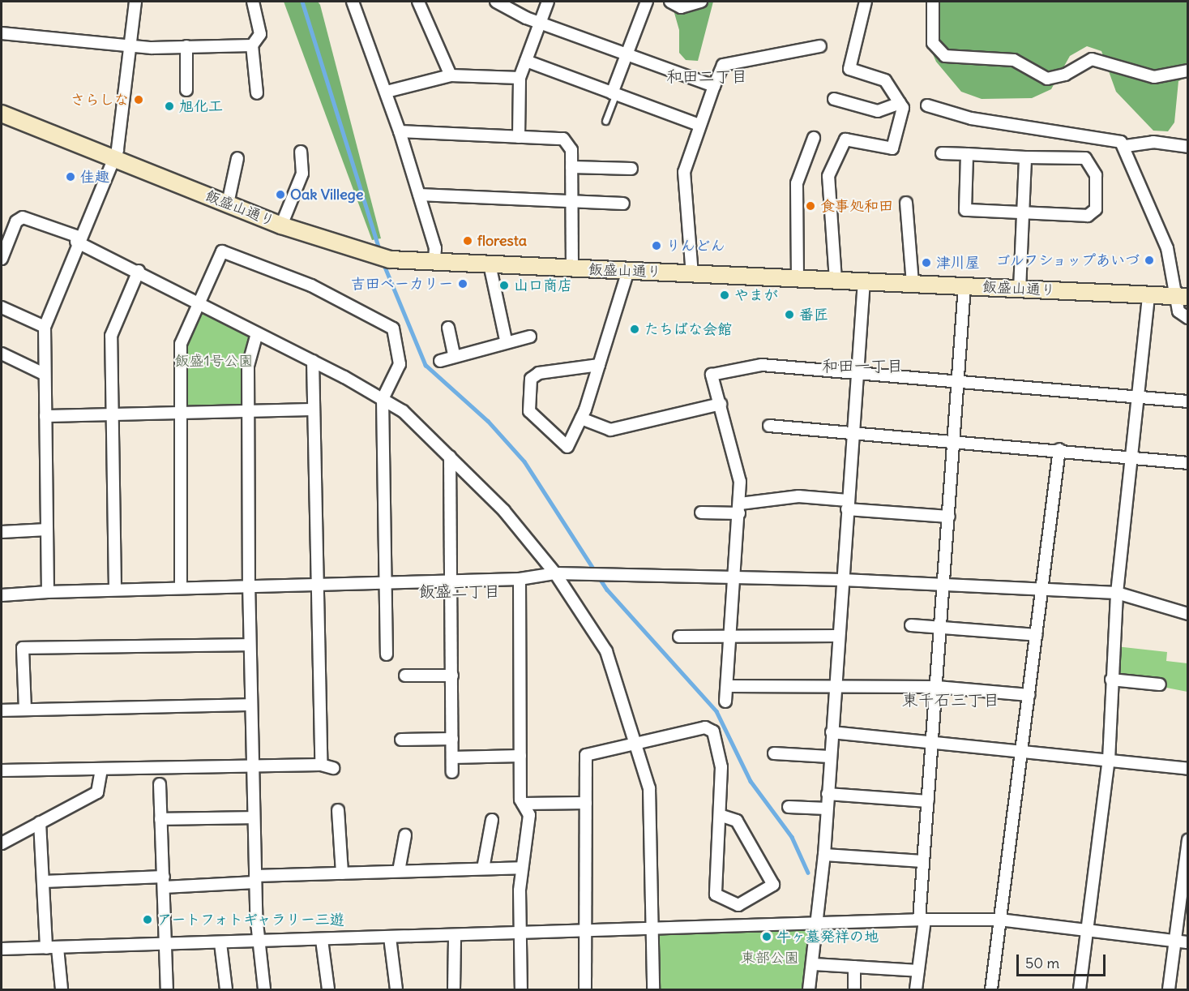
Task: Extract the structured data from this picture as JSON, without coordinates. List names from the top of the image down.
{
  "streets": {
    "street": ["飯盛山通り"]
  },
  "districts": [
    "和田二丁目",
    "和田一丁目",
    "飯盛二丁目",
    "東千石三丁目"
  ],
  "parks": ["飯盛1号公園", "東部公園"],
  "places": [
    "さらしな",
    "旭化工",
    "佳趣",
    "Oak Villege",
    "食事処和田",
    "floresta",
    "りんどん",
    "ゴルフショップあいづ",
    "津川屋",
    "吉田ベーカリー",
    "山口商店",
    "やまが",
    "番匠",
    "たちばな会館",
    "アートフォトギャラリー三遊",
    "牛ヶ墓発祥の地"
  ],
  "scale_bar": "50 m"
}
